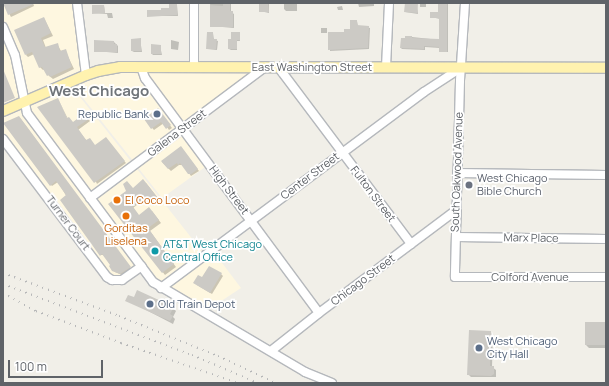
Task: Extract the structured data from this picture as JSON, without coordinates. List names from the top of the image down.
{
  "streets": {
    "main road": ["East Washington Street"],
    "street": [
      "Galena Street",
      "South Oakwood Avenue",
      "Center Street",
      "High Street",
      "Fulton Street",
      "Turner Court",
      "Marx Place",
      "Colford Avenue",
      "Chicago Street"
    ]
  },
  "crossings": [
    ["East Washington Street", "Galena Street"],
    ["East Washington Street", "South Oakwood Avenue"],
    ["East Washington Street", "Center Street"],
    ["East Washington Street", "High Street"],
    ["East Washington Street", "Fulton Street"],
    ["Galena Street", "High Street"],
    ["South Oakwood Avenue", "Center Street"],
    ["South Oakwood Avenue", "Marx Place"],
    ["South Oakwood Avenue", "Colford Avenue"],
    ["South Oakwood Avenue", "Chicago Street"],
    ["Center Street", "High Street"],
    ["Center Street", "Fulton Street"],
    ["High Street", "Chicago Street"],
    ["Fulton Street", "Chicago Street"]
  ],
  "districts": ["West Chicago"],
  "places": [
    "Republic Bank",
    "West Chicago Bible Church",
    "El Coco Loco",
    "Gorditas Liselena",
    "AT&T West Chicago Central Office",
    "Old Train Depot",
    "West Chicago City Hall"
  ],
  "scale_bar": "100 m"
}
